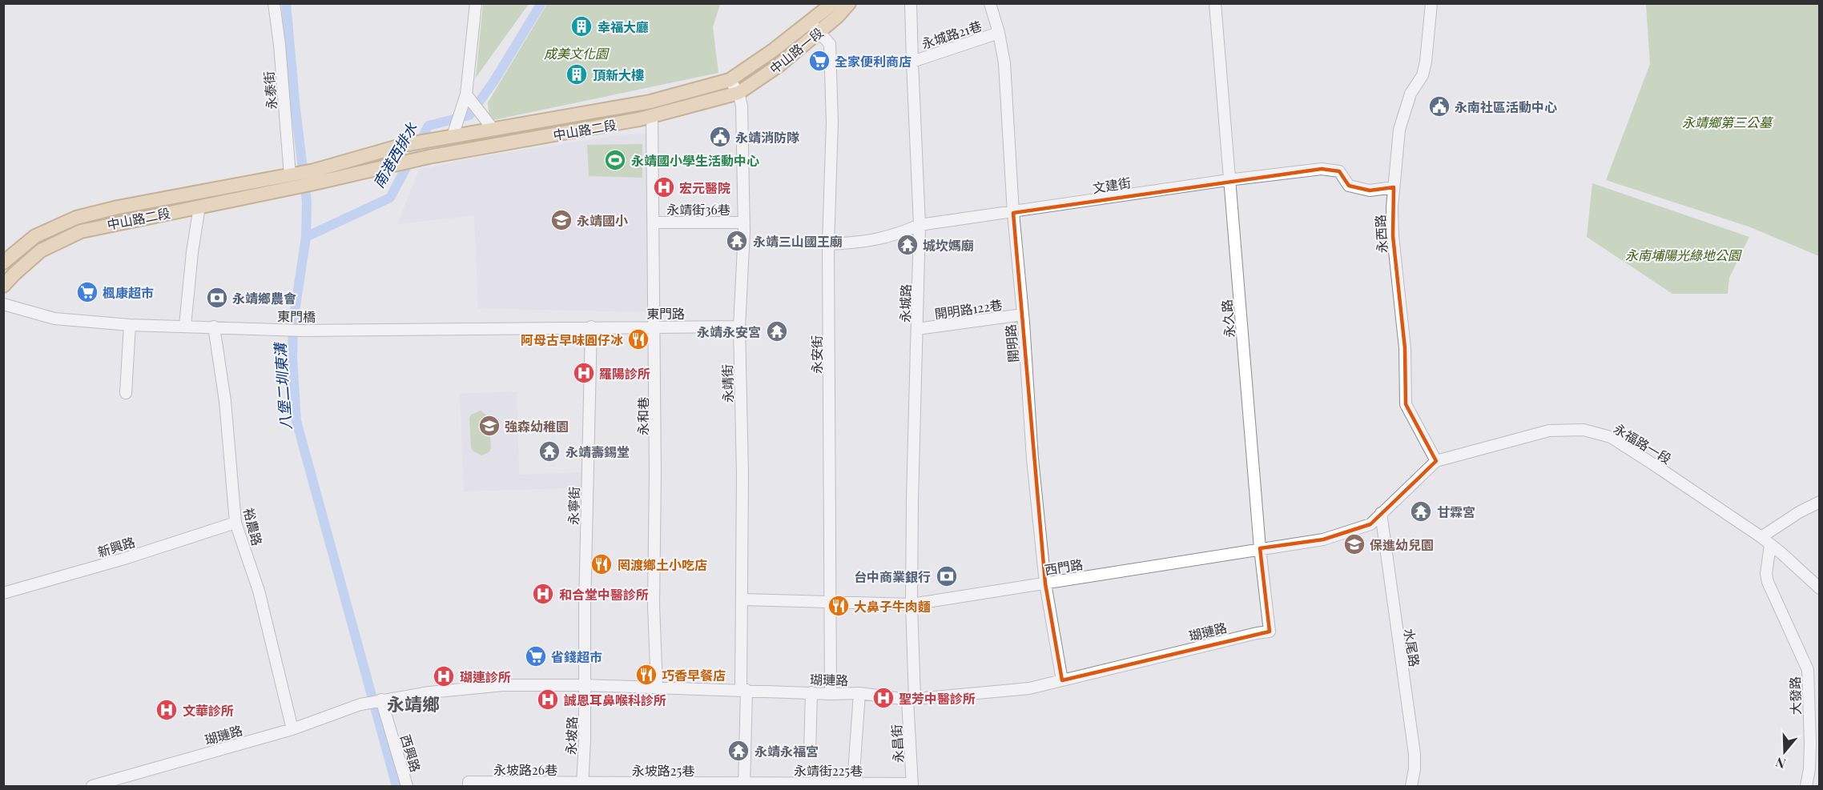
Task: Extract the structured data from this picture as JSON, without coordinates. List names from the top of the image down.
{
  "streets": {
    "main road": ["中山路一段", "中山路二段"],
    "street": [
      "永城路21巷",
      "永泰街",
      "文建街",
      "永靖街36巷",
      "永西路",
      "永城路",
      "開明路122巷",
      "東門路",
      "東門橋",
      "永久路",
      "開明路",
      "永安街",
      "永靖街",
      "永和巷",
      "永福路一段",
      "永寧街",
      "裕農路",
      "新興路",
      "西門路",
      "瑚璉路",
      "水尾路",
      "大發路",
      "永坡路",
      "永昌街",
      "西興路",
      "永坡路26巷",
      "永坡路25巷",
      "永靖街225巷"
    ]
  },
  "crossings": [
    ["永城路21巷", "永城路"],
    ["永城路21巷", "開明路"],
    ["中山路一段", "中山路二段"],
    ["中山路一段", "永安街"],
    ["中山路一段", "永靖街"],
    ["永泰街", "中山路二段"],
    ["中山路二段", "永靖街"],
    ["中山路二段", "永和巷"],
    ["文建街", "永西路"],
    ["文建街", "永城路"],
    ["文建街", "永久路"],
    ["文建街", "開明路"],
    ["文建街", "永安街"],
    ["永靖街36巷", "永靖街"],
    ["永靖街36巷", "永和巷"],
    ["永西路", "永福路一段"],
    ["永城路", "開明路122巷"],
    ["永城路", "西門路"],
    ["永城路", "瑚璉路"],
    ["永城路", "永昌街"],
    ["開明路122巷", "開明路"],
    ["東門路", "東門橋"],
    ["東門路", "永靖街"],
    ["東門路", "永和巷"],
    ["東門路", "永寧街"],
    ["東門橋", "永寧街"],
    ["東門橋", "裕農路"],
    ["永久路", "西門路"],
    ["永久路", "瑚璉路"],
    ["開明路", "西門路"],
    ["開明路", "瑚璉路"],
    ["永安街", "西門路"],
    ["永安街", "瑚璉路"],
    ["永靖街", "西門路"],
    ["永靖街", "瑚璉路"],
    ["永靖街", "永坡路25巷"],
    ["永靖街", "永靖街225巷"],
    ["永和巷", "瑚璉路"],
    ["永福路一段", "西門路"],
    ["永福路一段", "水尾路"],
    ["永福路一段", "大發路"],
    ["永寧街", "瑚璉路"],
    ["永寧街", "永坡路"],
    ["裕農路", "新興路"],
    ["裕農路", "瑚璉路"],
    ["西門路", "水尾路"],
    ["瑚璉路", "永坡路"],
    ["瑚璉路", "永昌街"],
    ["瑚璉路", "西興路"],
    ["永坡路", "永坡路26巷"],
    ["永坡路", "永坡路25巷"],
    ["永昌街", "永靖街225巷"],
    ["永坡路26巷", "永坡路25巷"],
    ["永坡路25巷", "永靖街225巷"]
  ],
  "districts": ["永靖鄉"],
  "water": ["南港西排水", "八堡二圳東溝"],
  "parks": ["成美文化園", "永靖鄉第三公墓", "永南埔陽光綠地公園"],
  "places": {
    "building": ["幸福大廳", "頂新大樓"],
    "supermarket": ["全家便利商店", "楓康超市", "省錢超市"],
    "public building": ["永南社區活動中心", "永靖消防隊"],
    "sports": ["永靖國小學生活動中心"],
    "hospital": [
      "宏元醫院",
      "羅陽診所",
      "和合堂中醫診所",
      "瑚連診所",
      "聖芳中醫診所",
      "誠恩耳鼻喉科診所",
      "文華診所"
    ],
    "school or university": ["永靖國小", "強森幼稚園", "保進幼兒園"],
    "temple": [
      "永靖三山國王廟",
      "城坎媽廟",
      "永靖永安宮",
      "永靖壽錫堂",
      "甘霖宮",
      "永靖永福宮"
    ],
    "bank": ["永靖鄉農會", "台中商業銀行"],
    "restaurant": [
      "阿母古早味圓仔冰",
      "罔渡鄉土小吃店",
      "大鼻子牛肉麵",
      "巧香早餐店"
    ]
  },
  "north": "bottom"
}
